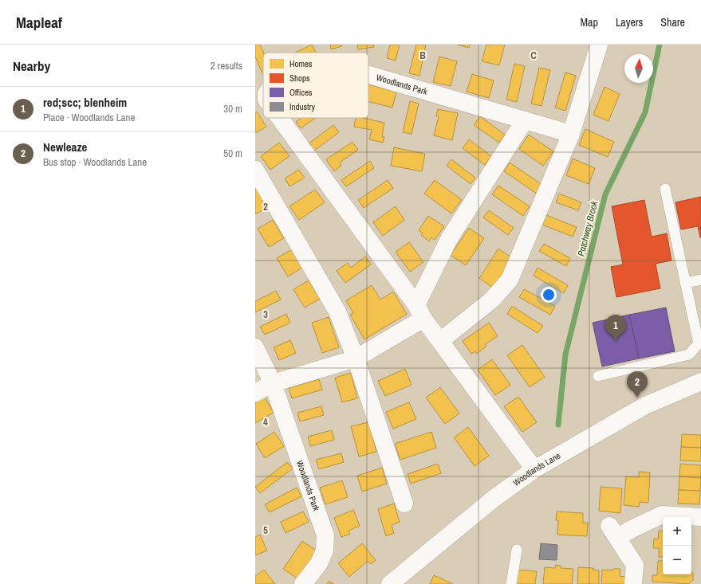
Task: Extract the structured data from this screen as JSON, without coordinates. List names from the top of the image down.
{
  "streets": {
    "street": ["Woodlands Park", "Woodlands Lane"]
  },
  "crossings": [
    ["Woodlands Park", "Woodlands Lane"]
  ],
  "water": ["Patchway Brook"],
  "legend": [
    "Homes",
    "Shops",
    "Offices",
    "Industry"
  ],
  "north": "top",
  "page": {
    "header": "Mapleaf",
    "nav": ["Map", "Layers", "Share"],
    "heading": ["Nearby", "2 results"],
    "list": [
      {
        "mark": "1",
        "name": "red;scc; blenheim",
        "note": "Place · Woodlands Lane",
        "value": "30 m"
      },
      {
        "mark": "2",
        "name": "Newleaze",
        "note": "Bus stop · Woodlands Lane",
        "value": "50 m"
      }
    ],
    "pins": ["1", "2"],
    "map_buttons": ["+", "−"]
  },
  "grid": {
    "columns": ["B", "C"],
    "rows": [
      "2",
      "3",
      "4",
      "5"
    ]
  }
}
